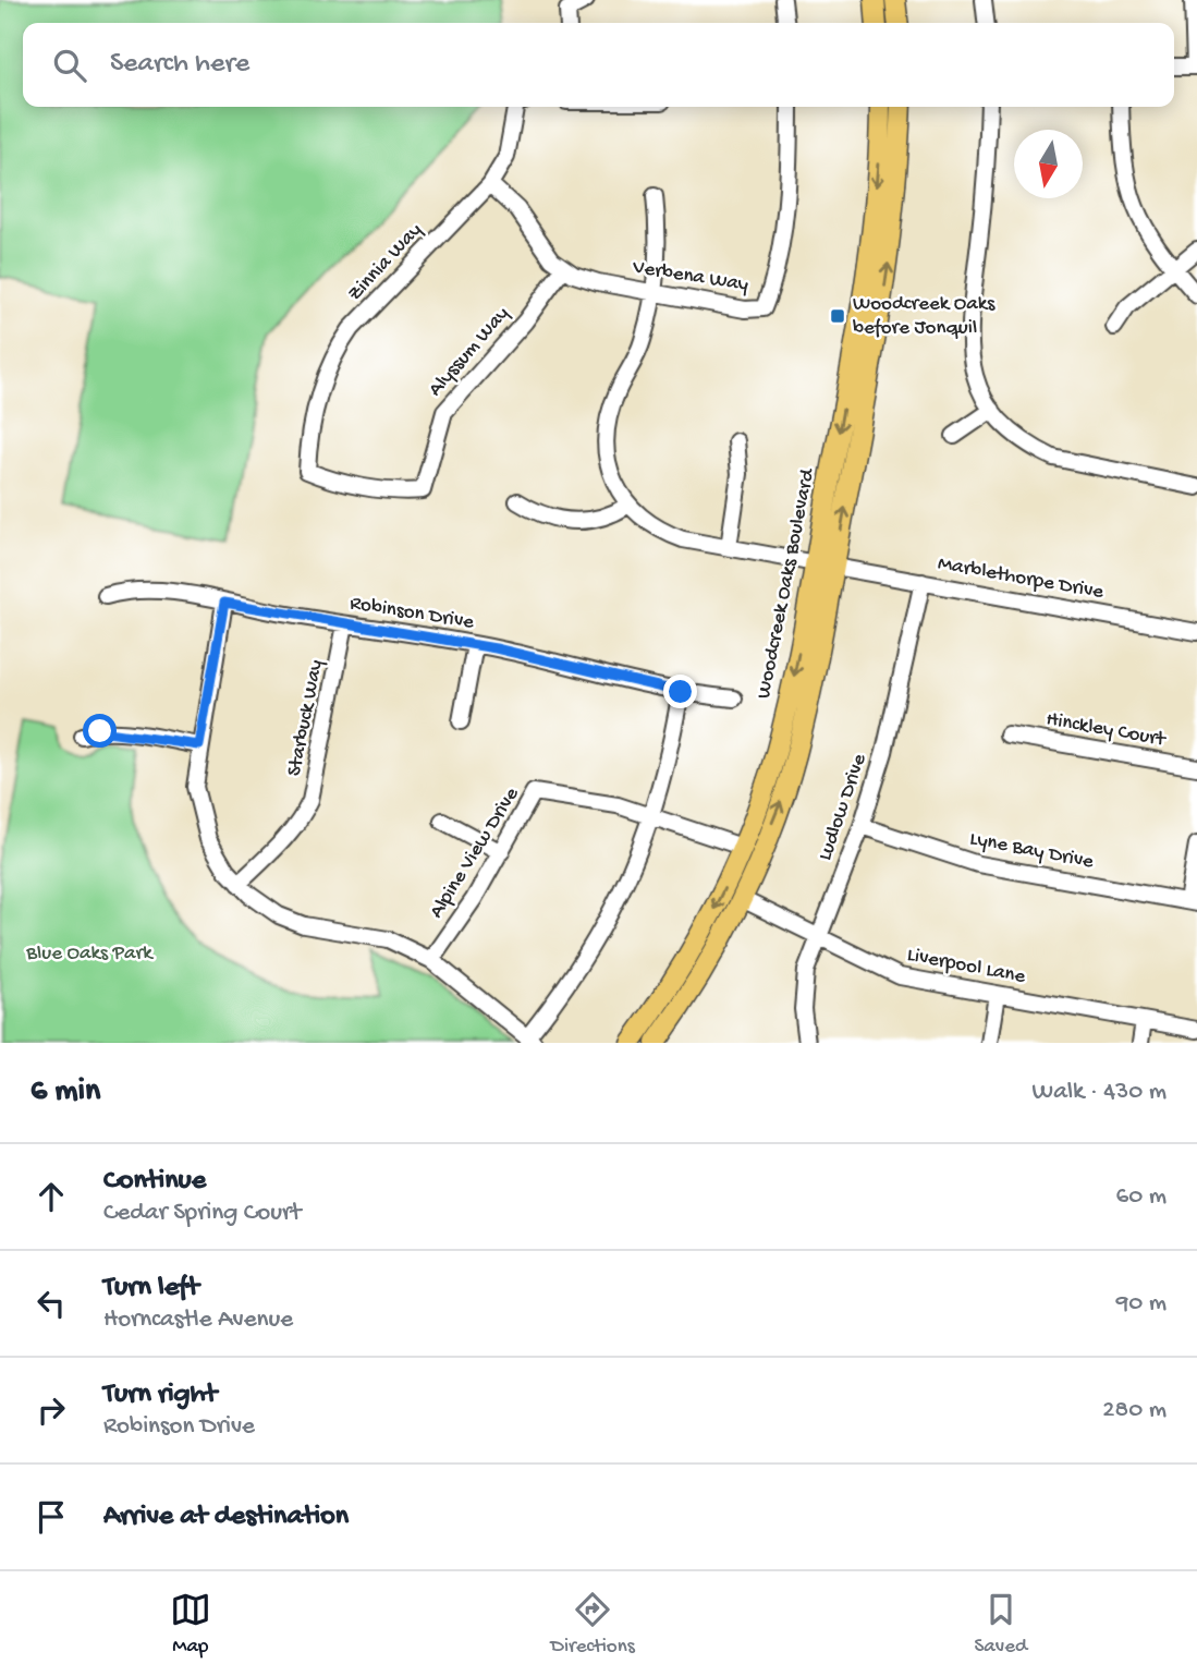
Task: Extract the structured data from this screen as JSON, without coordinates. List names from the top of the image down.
{
  "streets": {
    "main road": ["Woodcreek Oaks Boulevard"],
    "street": [
      "Zinnia Way",
      "Verbena Way",
      "Alyssum Way",
      "Marblethorpe Drive",
      "Robinson Drive",
      "Starbuck Way",
      "Hinckley Court",
      "Ludlow Drive",
      "Lyne Bay Drive",
      "Alpine View Drive",
      "Liverpool Lane"
    ]
  },
  "crossings": [
    ["Zinnia Way", "Verbena Way"],
    ["Zinnia Way", "Alyssum Way"],
    ["Verbena Way", "Alyssum Way"],
    ["Marblethorpe Drive", "Woodcreek Oaks Boulevard"],
    ["Marblethorpe Drive", "Ludlow Drive"],
    ["Woodcreek Oaks Boulevard", "Alpine View Drive"],
    ["Woodcreek Oaks Boulevard", "Liverpool Lane"],
    ["Robinson Drive", "Starbuck Way"],
    ["Ludlow Drive", "Lyne Bay Drive"],
    ["Ludlow Drive", "Liverpool Lane"]
  ],
  "parks": ["Blue Oaks Park"],
  "places": {
    "transit": ["Woodcreek Oaks before Jonquil"]
  },
  "north": "bottom",
  "page": {
    "search": "Search here",
    "heading": ["6 min", "Walk · 430 m"],
    "list": [
      ["Continue", "Cedar Spring Court", "60 m"],
      ["Turn left", "Horncastle Avenue", "90 m"],
      ["Turn right", "Robinson Drive", "280 m"],
      "Arrive at destination"
    ],
    "nav": ["Map", "Directions", "Saved"]
  }
}
